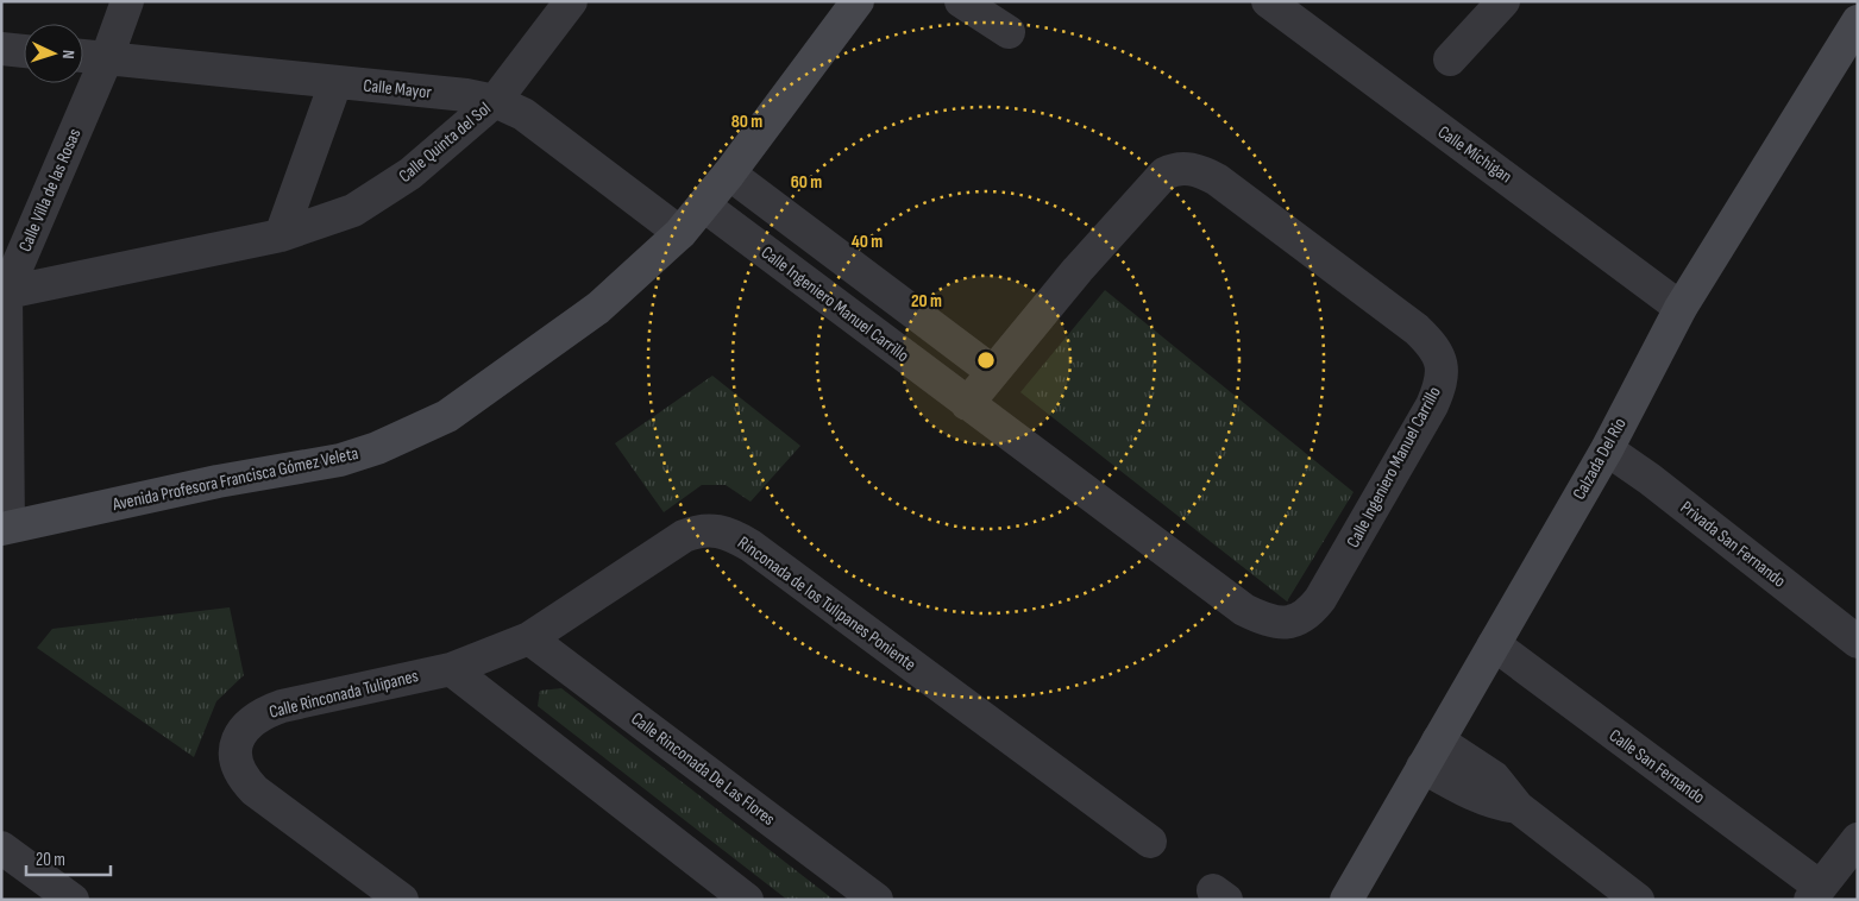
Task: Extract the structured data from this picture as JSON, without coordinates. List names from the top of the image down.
{
  "streets": {
    "street": [
      "Calle Mayor",
      "Calle Quinta del Sol",
      "Calle Míchigan",
      "Calle Villa de las Rosas",
      "Calle Ingeniero Manuel Carrillo",
      "Calzada Del Río",
      "Avenida Profesora Francisca Gómez Veleta",
      "Privada San Fernando",
      "Rinconada de los Tulipanes Poniente",
      "Calle Rinconada Tulipanes",
      "Calle San Fernando",
      "Calle Rinconada De Las Flores"
    ]
  },
  "crossings": [
    ["Calle Mayor", "Calle Quinta del Sol"],
    ["Calle Mayor", "Calle Villa de las Rosas"],
    ["Calle Mayor", "Avenida Profesora Francisca Gómez Veleta"],
    ["Calle Quinta del Sol", "Calle Villa de las Rosas"],
    ["Calle Míchigan", "Calzada Del Río"],
    ["Calle Villa de las Rosas", "Avenida Profesora Francisca Gómez Veleta"],
    ["Calle Ingeniero Manuel Carrillo", "Avenida Profesora Francisca Gómez Veleta"],
    ["Calzada Del Río", "Privada San Fernando"],
    ["Calzada Del Río", "Calle San Fernando"],
    ["Rinconada de los Tulipanes Poniente", "Calle Rinconada Tulipanes"],
    ["Rinconada de los Tulipanes Poniente", "Calle Rinconada De Las Flores"]
  ],
  "scale_bar": "20 m",
  "north": "right",
  "rings": [
    "80 m",
    "60 m",
    "40 m",
    "20 m"
  ]
}
